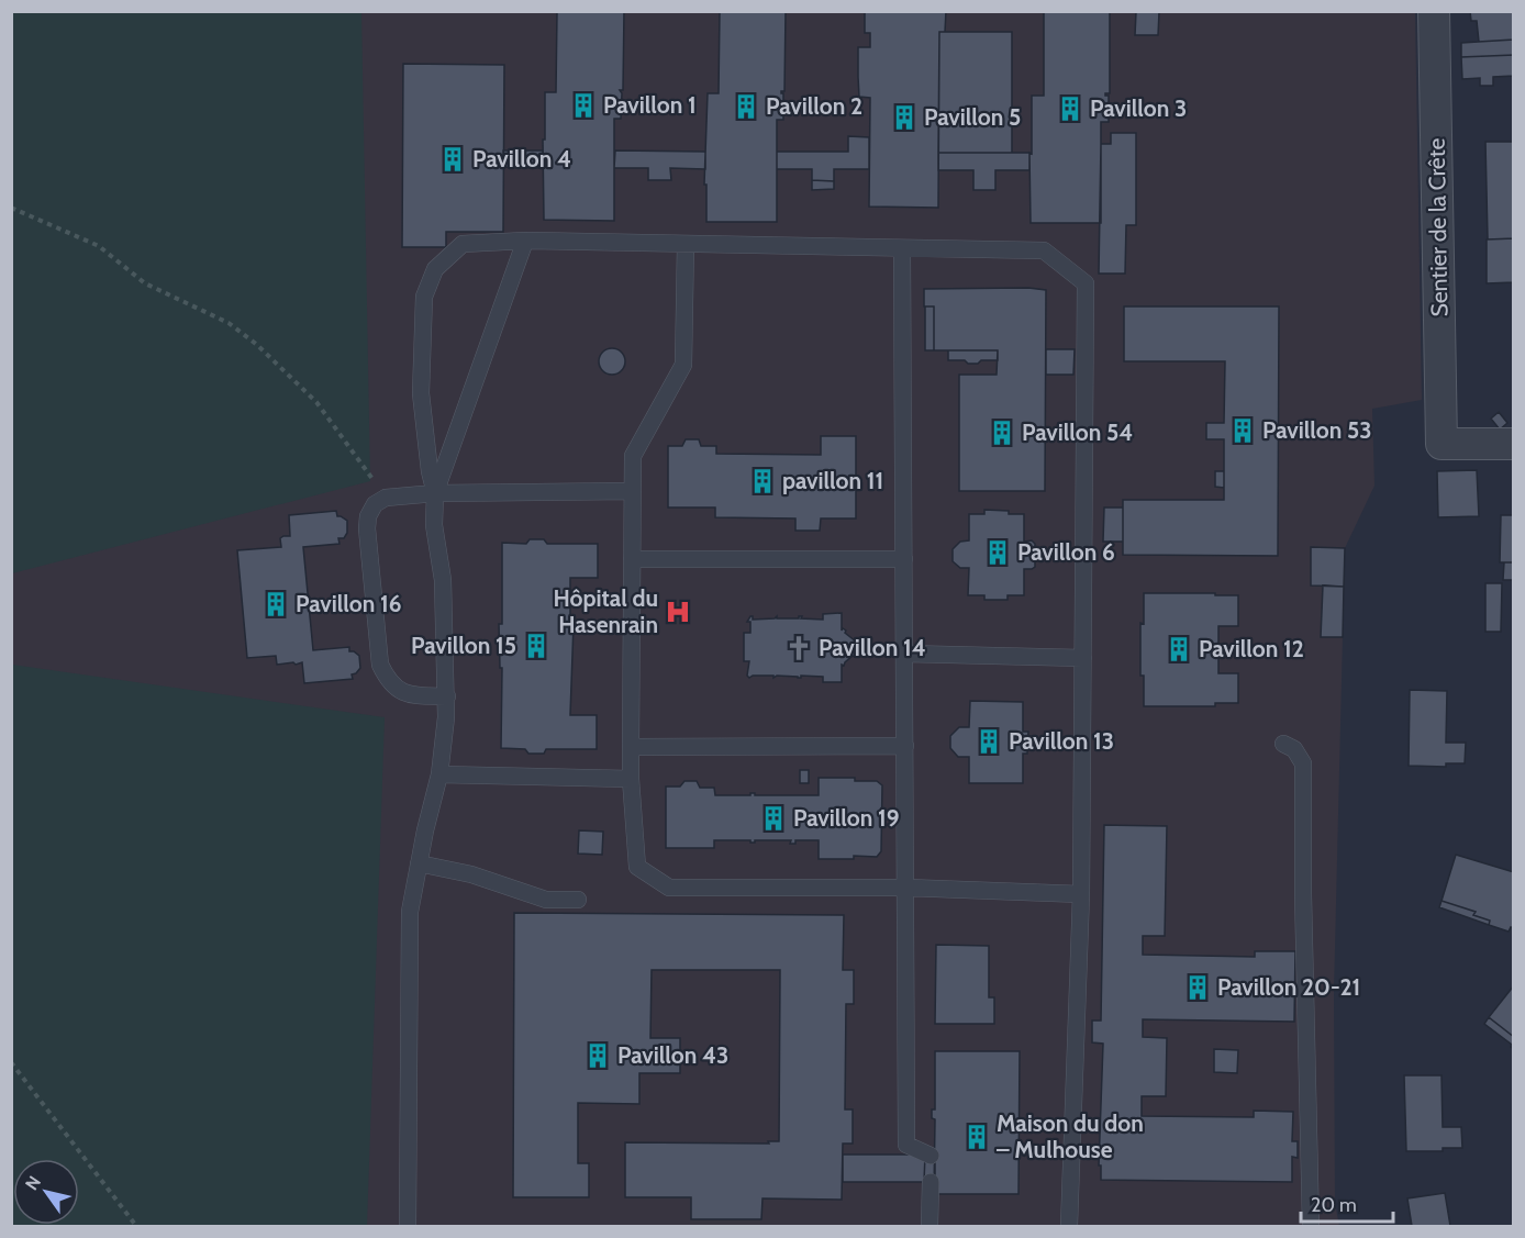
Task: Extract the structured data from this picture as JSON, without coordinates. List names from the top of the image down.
{
  "streets": {
    "street": ["Sentier de la Crête"]
  },
  "places": {
    "building": [
      "Pavillon 1",
      "Pavillon 2",
      "Pavillon 3",
      "Pavillon 5",
      "Pavillon 4",
      "Pavillon 53",
      "Pavillon 54",
      "pavillon 11",
      "Pavillon 6",
      "Pavillon 16",
      "Pavillon 15",
      "Pavillon 12",
      "Pavillon 13",
      "Pavillon 19",
      "Pavillon 20-21",
      "Pavillon 43",
      "Maison du don – Mulhouse"
    ],
    "hospital": ["Hôpital du Hasenrain"],
    "church": ["Pavillon 14"]
  },
  "scale_bar": "20 m",
  "north": "top left"
}
